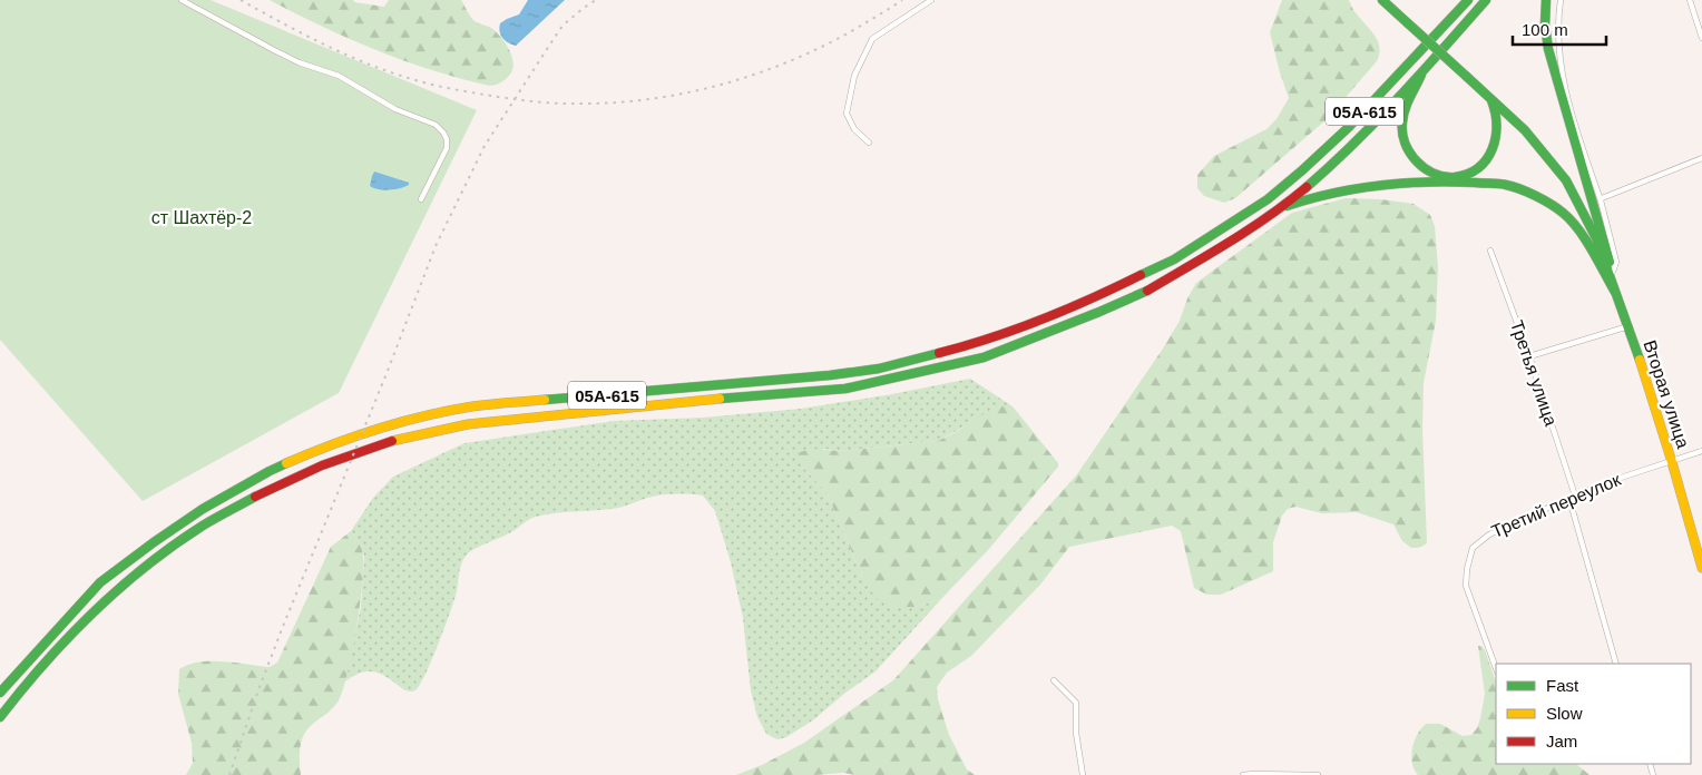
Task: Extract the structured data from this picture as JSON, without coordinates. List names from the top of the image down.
{
  "streets": {
    "main road": ["05А-615", "Вторая улица"],
    "street": ["Третья улица", "Третий переулок"]
  },
  "crossings": [
    ["Третья улица", "Третий переулок"],
    ["Вторая улица", "Третий переулок"]
  ],
  "parks": ["ст Шахтёр-2"],
  "legend": ["Fast", "Slow", "Jam"],
  "scale_bar": "100 m"
}
